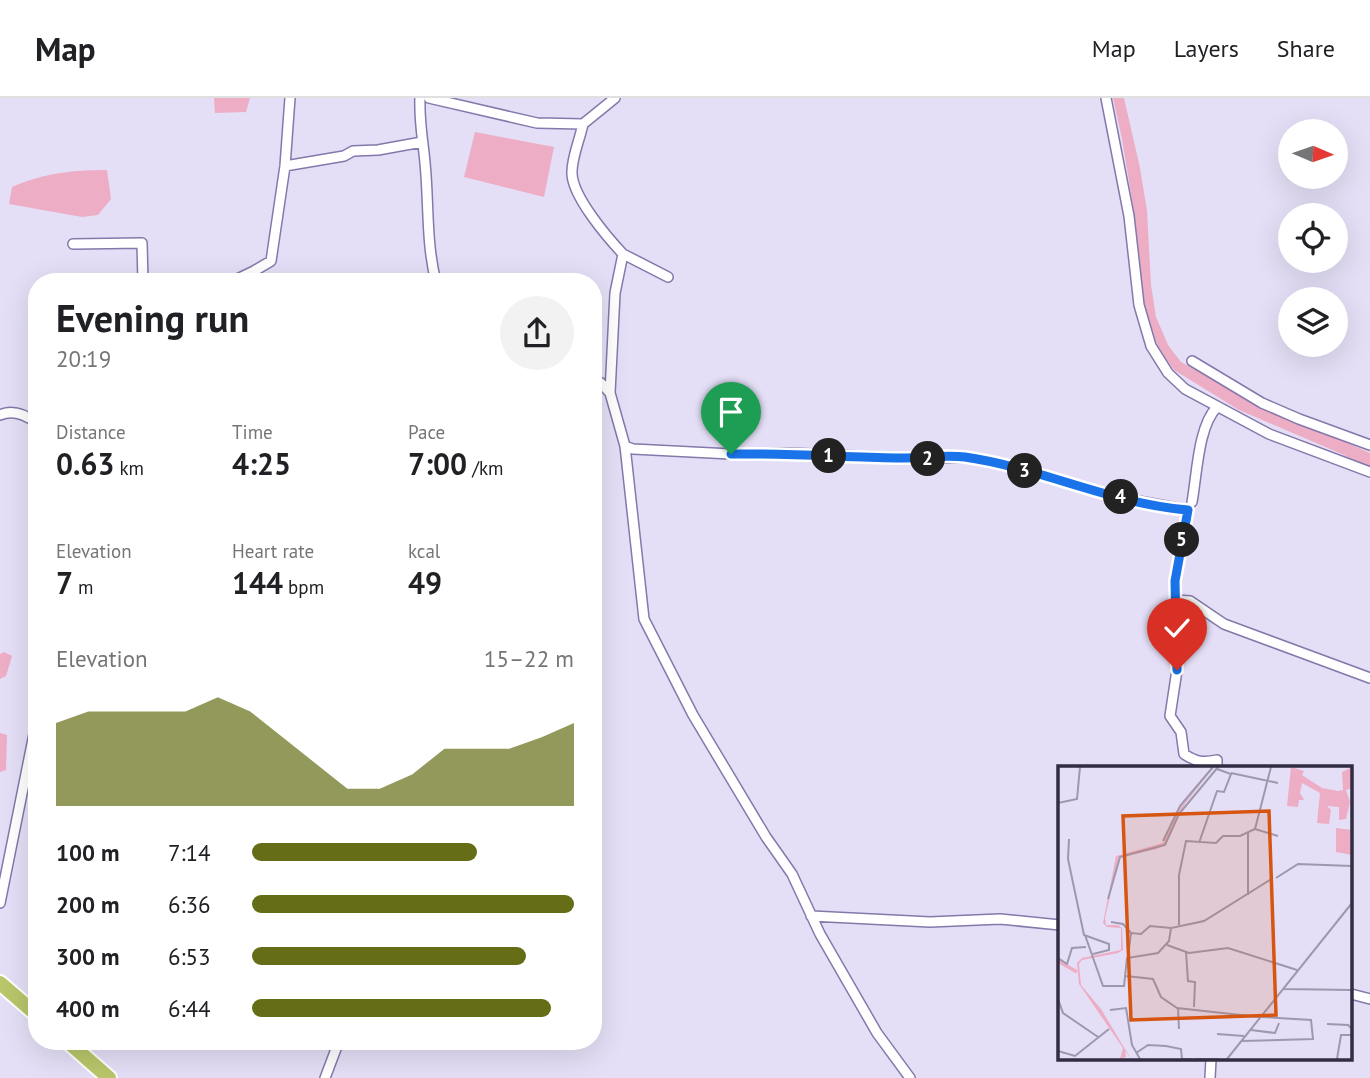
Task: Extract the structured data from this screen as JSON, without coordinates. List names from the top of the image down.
{
  "north": "right",
  "page": {
    "header": "Map",
    "nav": ["Map", "Layers", "Share"],
    "heading": ["Evening run", "20:19"],
    "stats": [
      ["Distance", "0.63 km"],
      ["Time", "4:25"],
      ["Pace", "7:00 /km"],
      ["Elevation", "7 m"],
      ["Heart rate", "144 bpm"],
      ["kcal", "49"]
    ],
    "pins": [
      "1",
      "2",
      "3",
      "4",
      "5"
    ],
    "chart": ["Elevation", "15–22 m"],
    "list": [
      {
        "name": "100 m",
        "note": "7:14"
      },
      {
        "name": "200 m",
        "note": "6:36"
      },
      {
        "name": "300 m",
        "note": "6:53"
      },
      {
        "name": "400 m",
        "note": "6:44"
      }
    ]
  }
}
